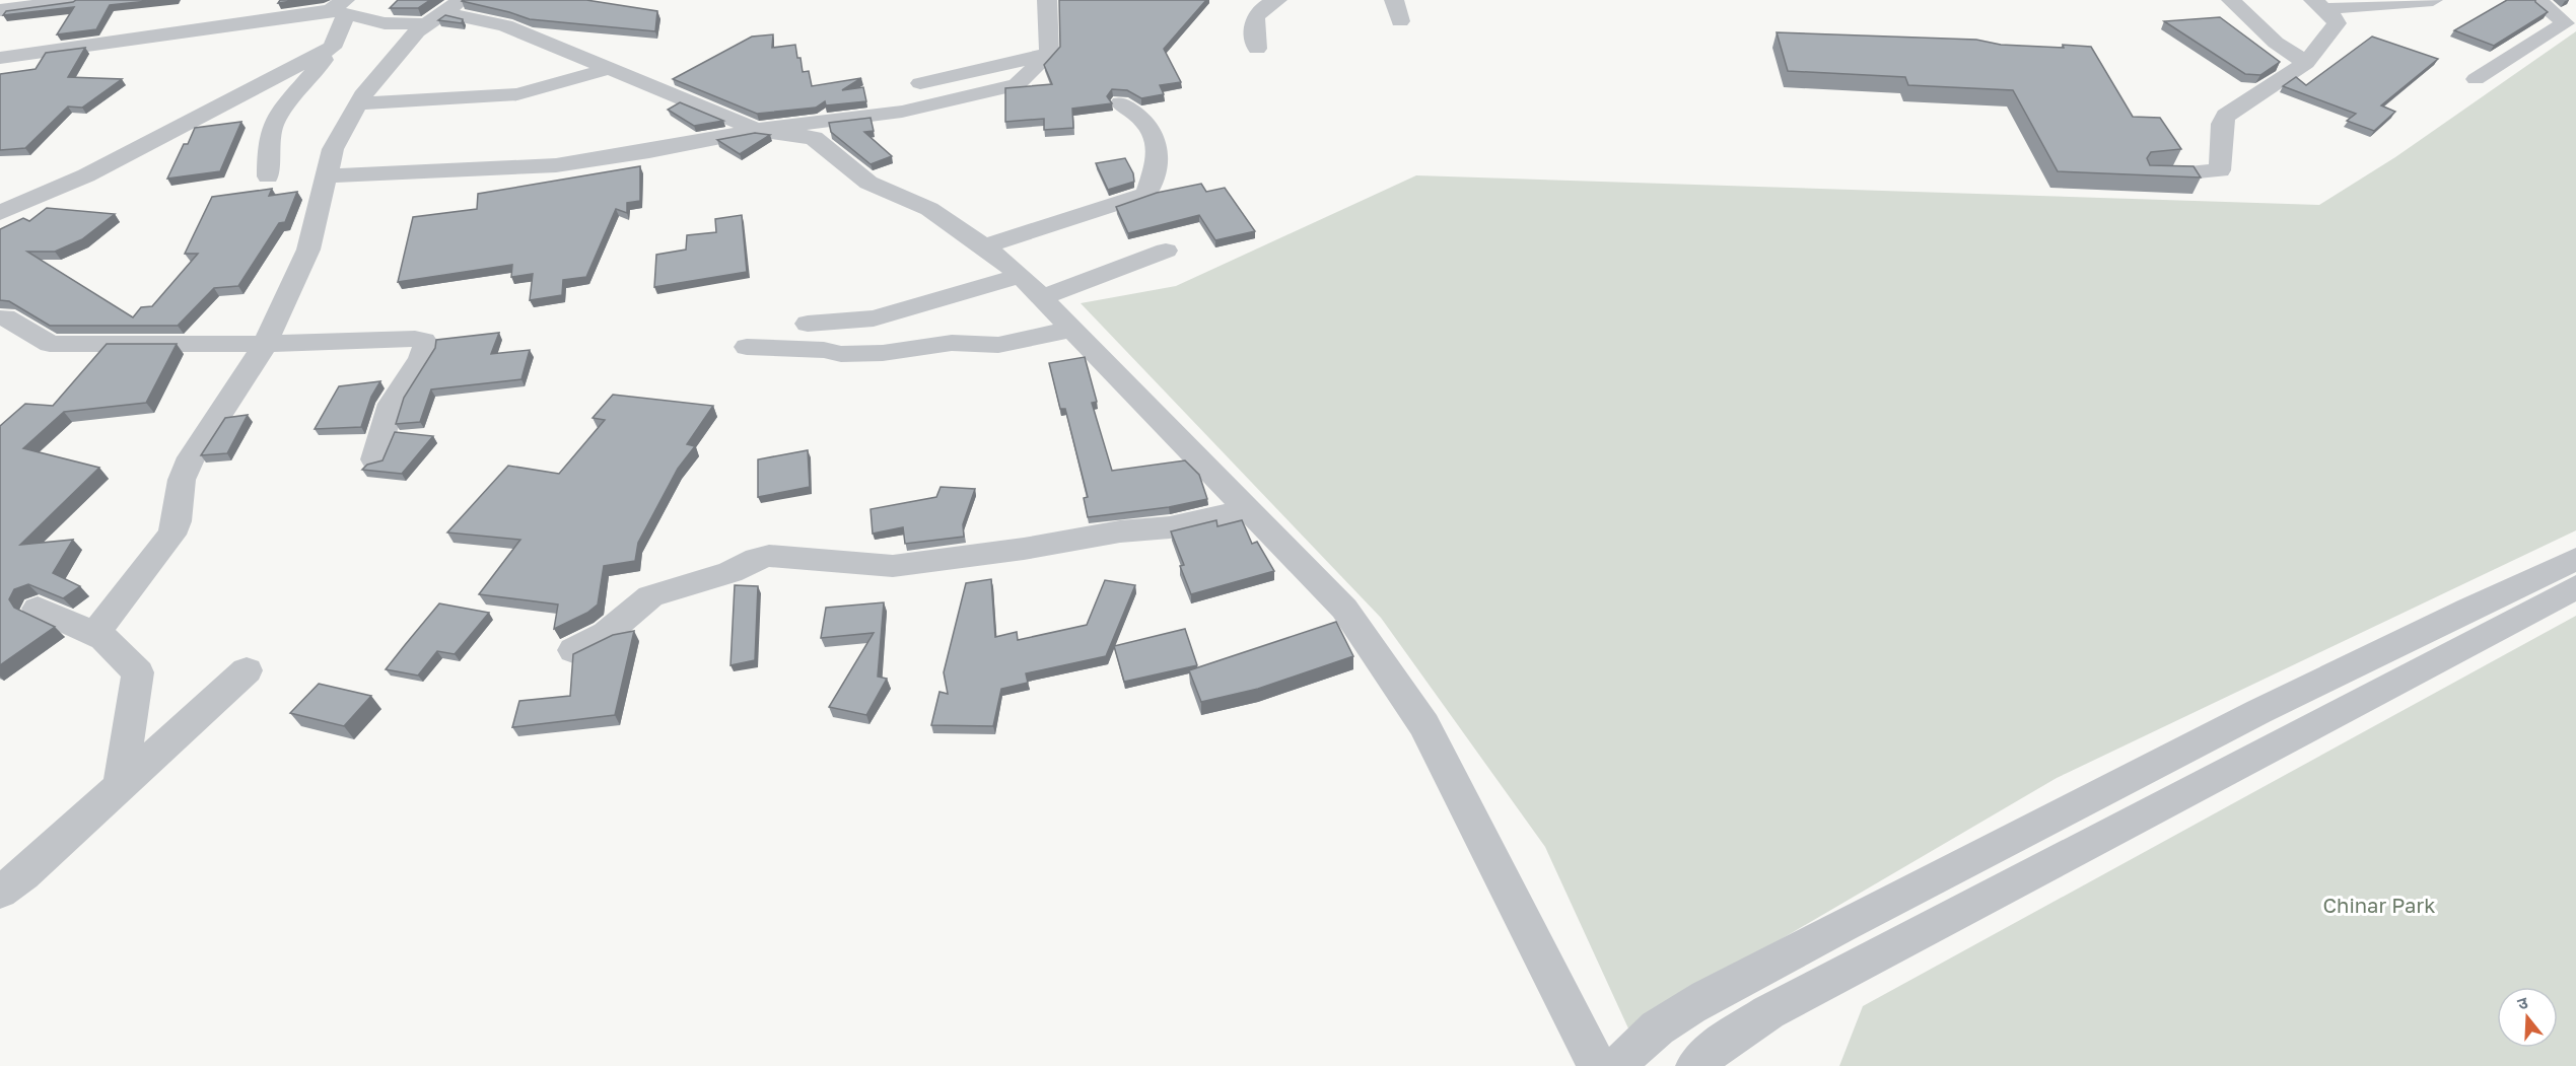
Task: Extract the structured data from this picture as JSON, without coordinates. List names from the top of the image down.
{
  "parks": ["Chinar Park"],
  "north": "top"
}
